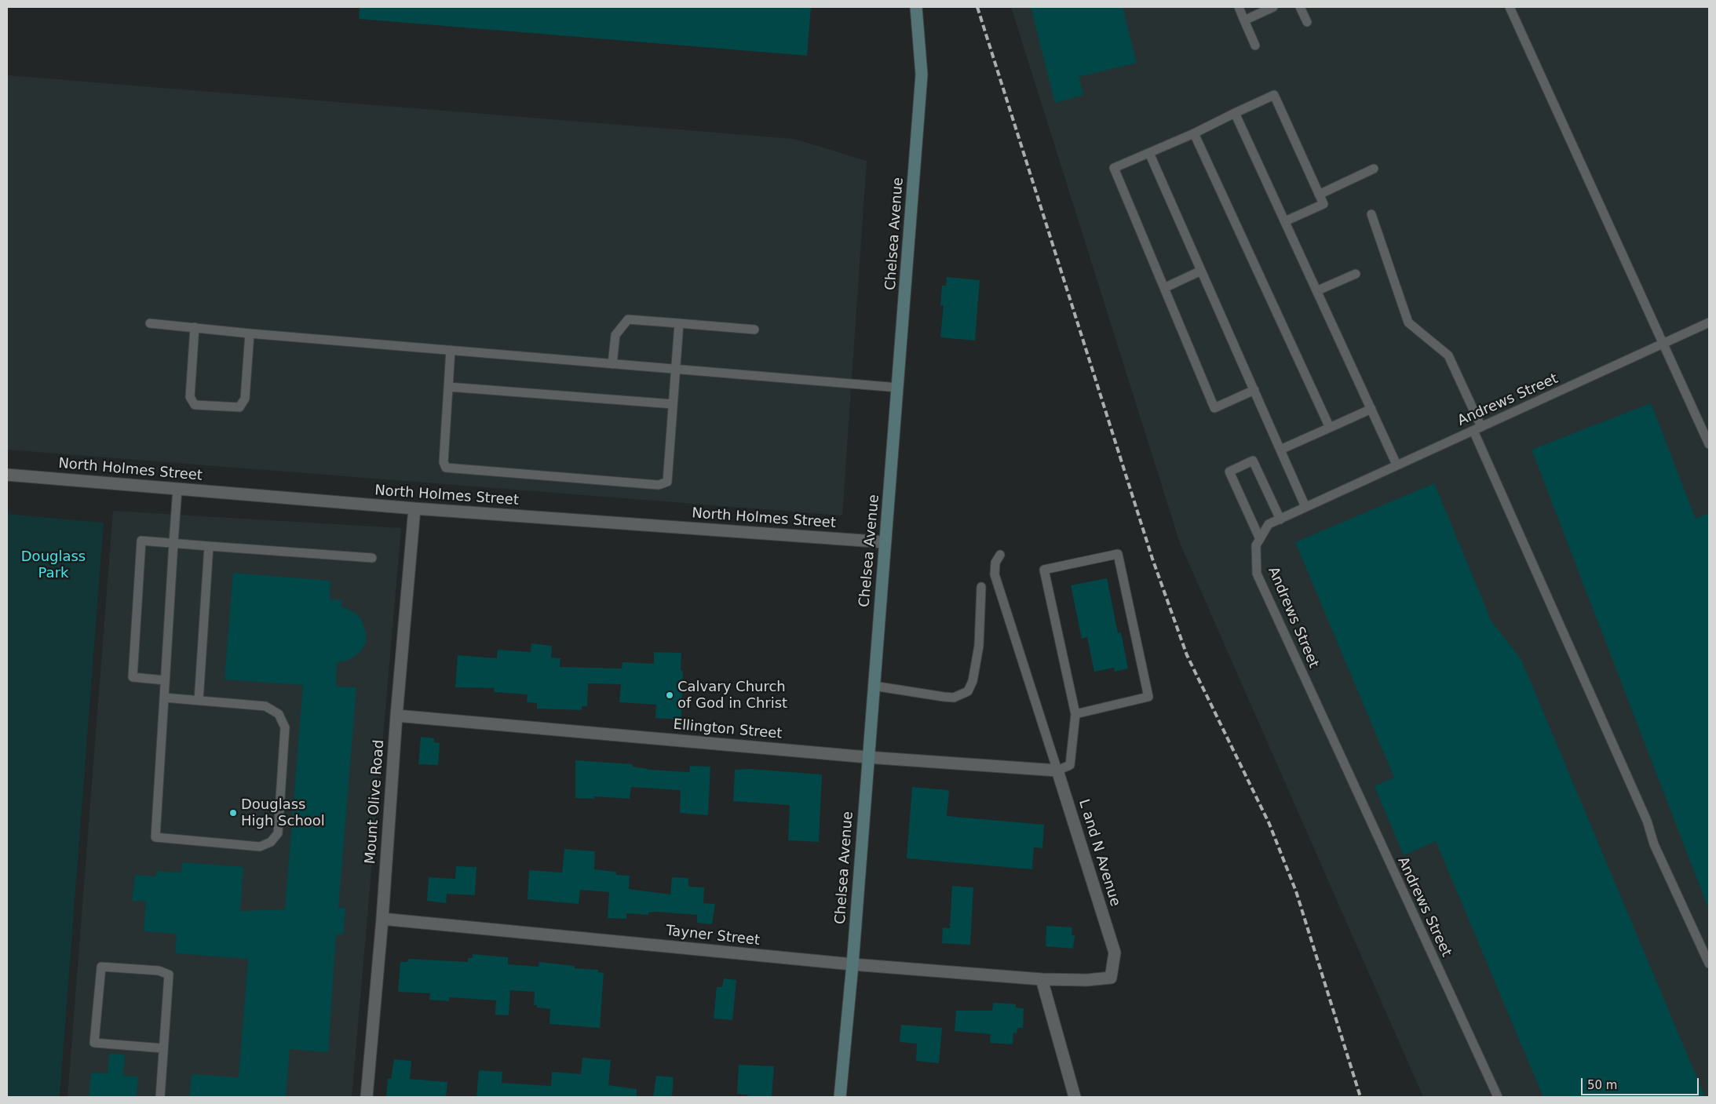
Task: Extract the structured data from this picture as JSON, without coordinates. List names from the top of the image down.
{
  "streets": {
    "main road": ["Chelsea Avenue"],
    "street": [
      "North Holmes Street",
      "Ellington Street",
      "Mount Olive Road",
      "L and N Avenue",
      "Tayner Street"
    ],
    "lane": ["Andrews Street"]
  },
  "crossings": [
    ["Chelsea Avenue", "North Holmes Street"],
    ["Chelsea Avenue", "Ellington Street"],
    ["Chelsea Avenue", "Tayner Street"],
    ["North Holmes Street", "Mount Olive Road"],
    ["Ellington Street", "Mount Olive Road"],
    ["Ellington Street", "L and N Avenue"],
    ["Mount Olive Road", "Tayner Street"],
    ["L and N Avenue", "Tayner Street"]
  ],
  "parks": ["Douglass Park"],
  "places": ["Calvary Church of God in Christ", "Douglass High School"],
  "scale_bar": "50 m"
}
